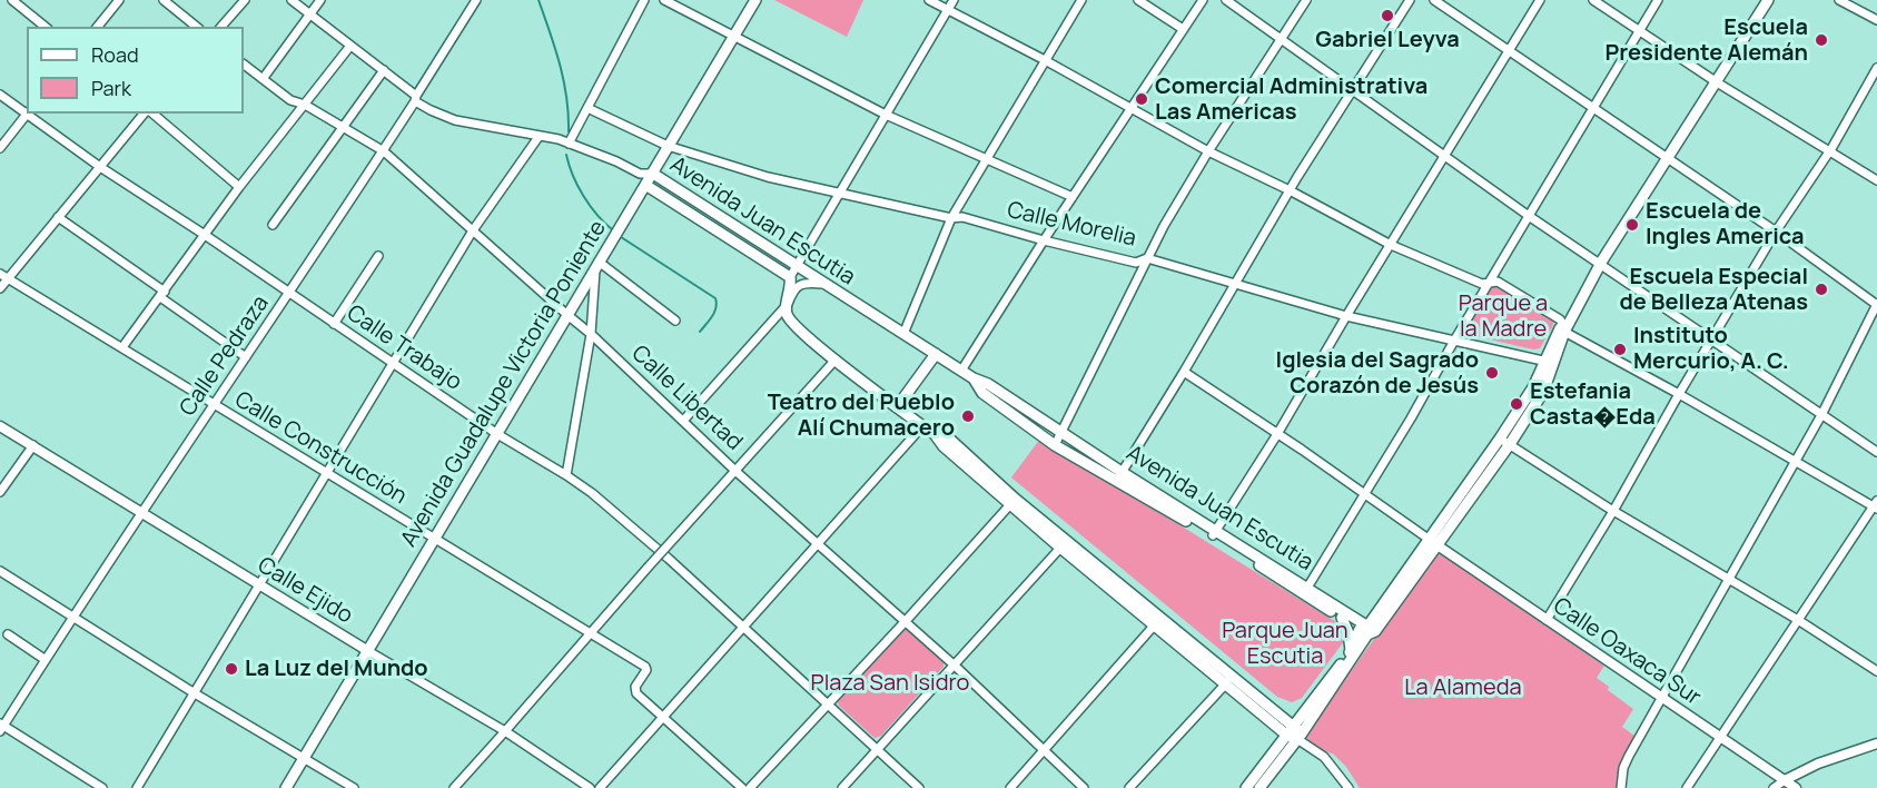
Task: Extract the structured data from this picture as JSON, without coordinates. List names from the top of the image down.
{
  "streets": {
    "main road": ["Avenida Juan Escutia", "Avenida Guadalupe Victoria Poniente"],
    "street": [
      "Calle Morelia",
      "Calle Trabajo",
      "Calle Pedraza",
      "Calle Libertad",
      "Calle Construcción",
      "Calle Ejido",
      "Calle Oaxaca Sur"
    ]
  },
  "crossings": [
    ["Avenida Juan Escutia", "Avenida Guadalupe Victoria Poniente"],
    ["Calle Morelia", "Avenida Guadalupe Victoria Poniente"],
    ["Calle Trabajo", "Calle Pedraza"],
    ["Calle Trabajo", "Avenida Guadalupe Victoria Poniente"],
    ["Calle Pedraza", "Calle Libertad"],
    ["Calle Pedraza", "Calle Construcción"],
    ["Calle Pedraza", "Calle Ejido"],
    ["Avenida Guadalupe Victoria Poniente", "Calle Libertad"],
    ["Avenida Guadalupe Victoria Poniente", "Calle Construcción"],
    ["Avenida Guadalupe Victoria Poniente", "Calle Ejido"]
  ],
  "parks": [
    "Parque a la Madre",
    "Parque Juan Escutia",
    "Plaza San Isidro",
    "La Alameda"
  ],
  "places": [
    "Gabriel Leyva",
    "Escuela Presidente Alemán",
    "Comercial Administrativa Las Americas",
    "Escuela de Ingles America",
    "Escuela Especial de Belleza Atenas",
    "Instituto Mercurio, A. C.",
    "Iglesia del Sagrado Corazón de Jesús",
    "Estefania Casta�Eda",
    "Teatro del Pueblo Alí Chumacero",
    "La Luz del Mundo"
  ],
  "legend": ["Road", "Park"]
}
